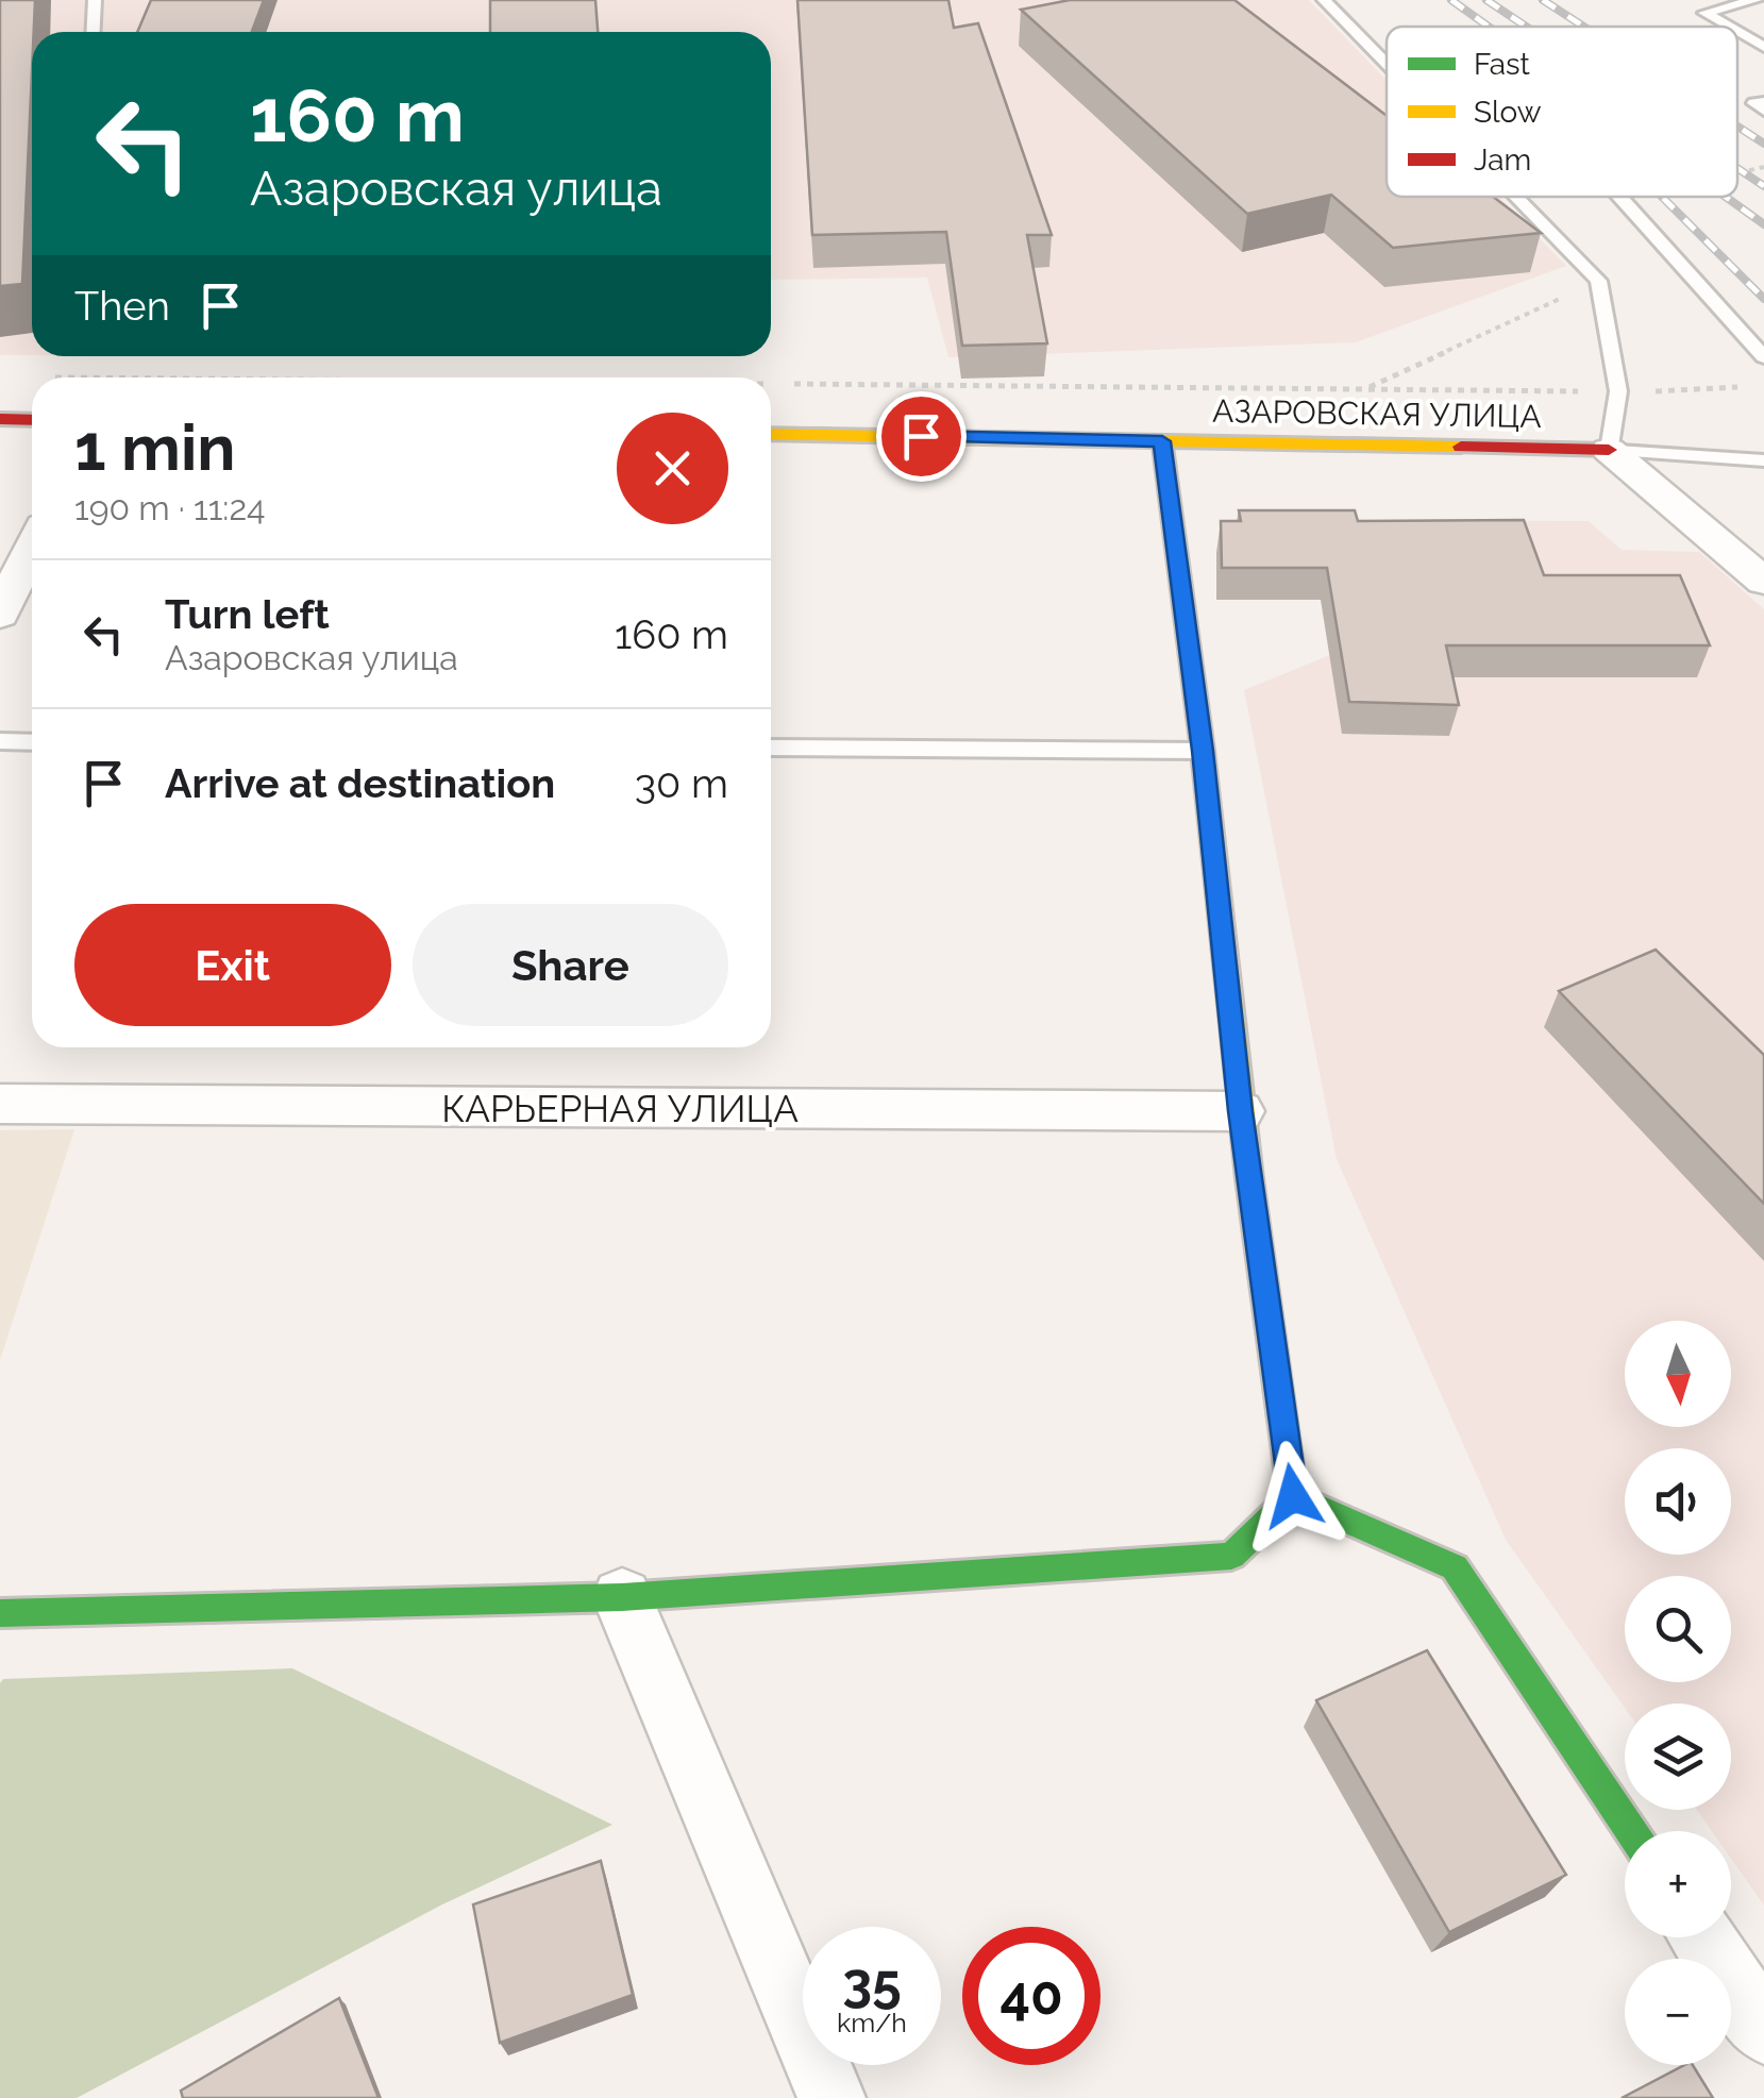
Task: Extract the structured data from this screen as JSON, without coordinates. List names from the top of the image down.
{
  "streets": {
    "street": ["АЗАРОВСКАЯ УЛИЦА", "КАРЬЕРНАЯ УЛИЦА"]
  },
  "legend": ["Fast", "Slow", "Jam"],
  "north": "bottom",
  "page": {
    "turn": ["160 m", "Азаровская улица"],
    "then": "Then",
    "heading": ["1 min", "190 m · 11:24"],
    "list": [
      {
        "name": "Turn left",
        "note": "Азаровская улица",
        "value": "160 m"
      },
      {
        "name": "Arrive at destination",
        "value": "30 m"
      }
    ],
    "buttons": ["Exit", "Share"],
    "map_buttons": ["+", "−"],
    "speed": "35 km/h",
    "limit": "40"
  }
}
